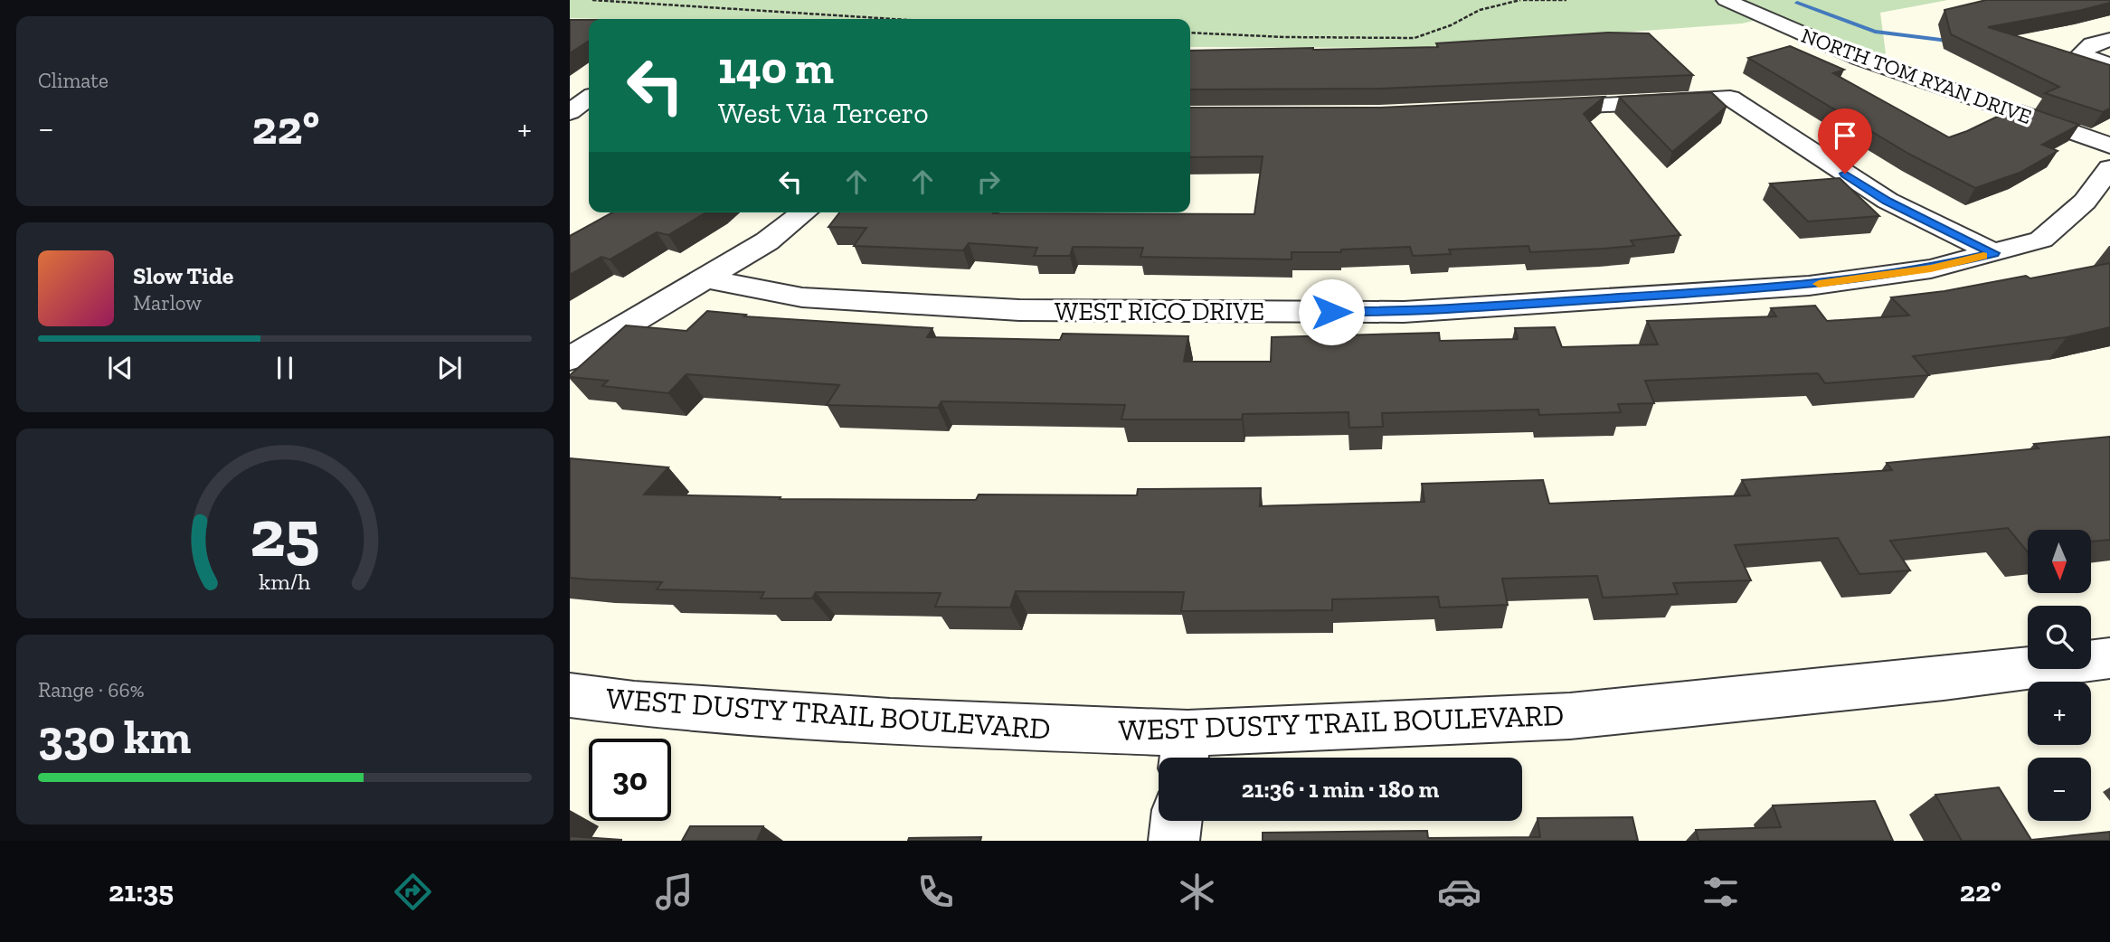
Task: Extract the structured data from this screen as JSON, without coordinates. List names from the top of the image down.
{
  "streets": {
    "street": ["NORTH TOM RYAN DRIVE", "WEST RICO DRIVE", "WEST DUSTY TRAIL BOULEVARD"]
  },
  "north": "bottom",
  "page": {
    "tile": [
      "Climate",
      ["Range · 66%", "330 km"]
    ],
    "turn": ["140 m", "West Via Tercero"],
    "heat": ["−", "22°", "+"],
    "song": ["Slow Tide", "Marlow"],
    "map_buttons": ["+", "−"],
    "limit": "30",
    "trip": "21:36 · 1 min · 180 m",
    "tabs": ["21:35", "22°"],
    "gauge": ["25", "km/h"]
  }
}
